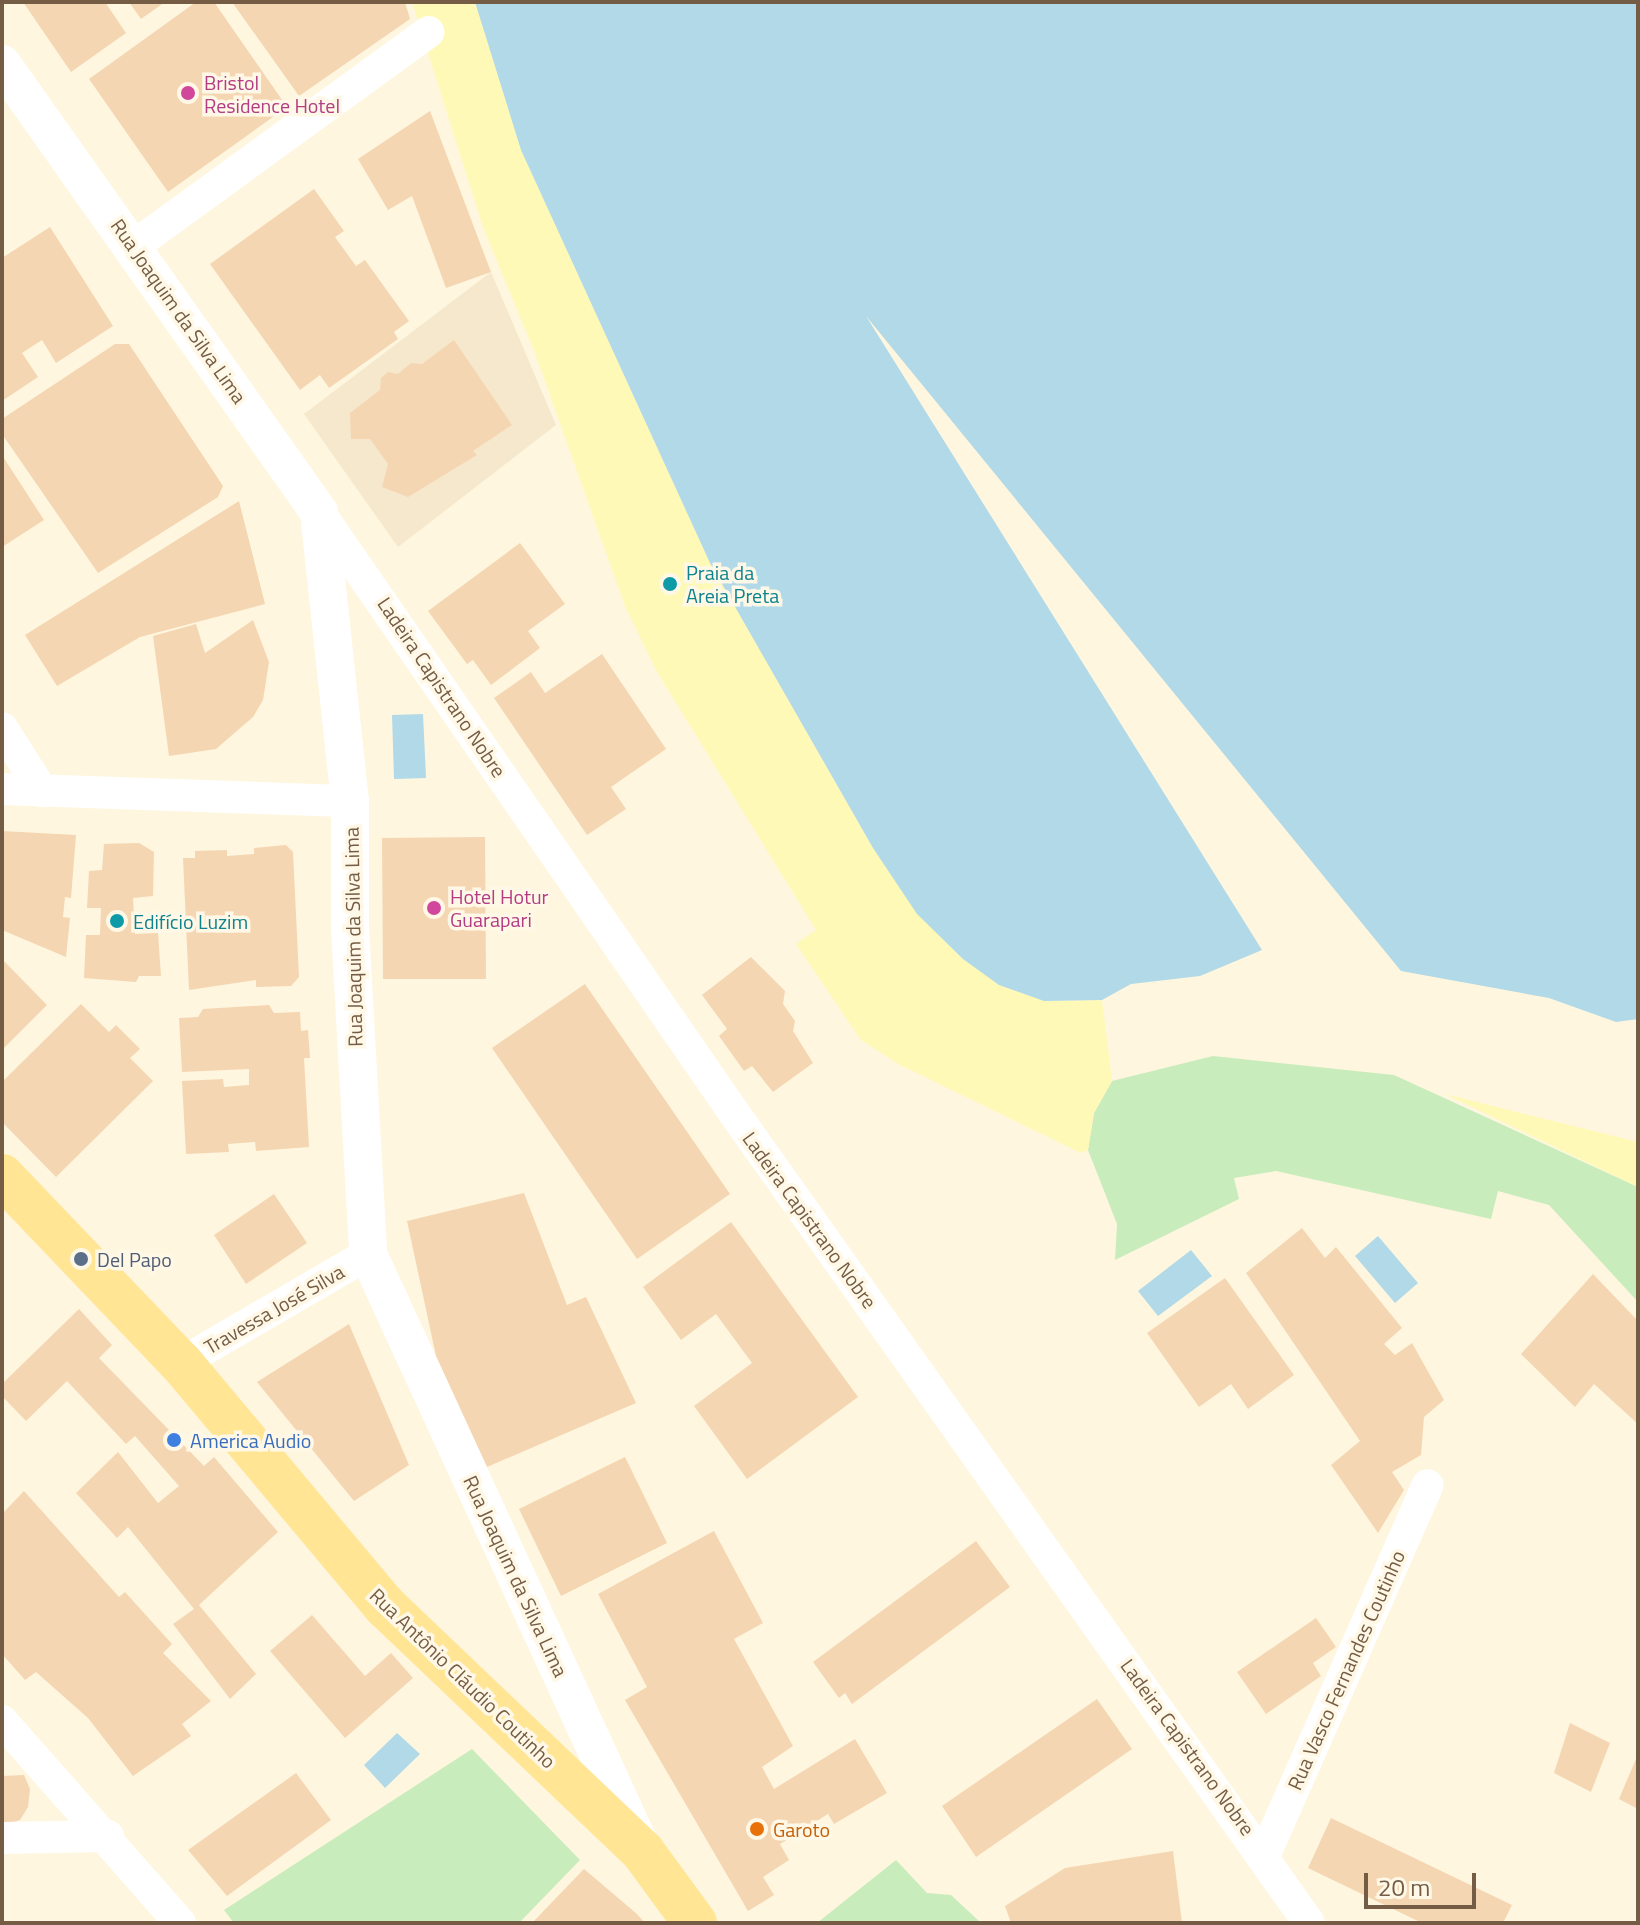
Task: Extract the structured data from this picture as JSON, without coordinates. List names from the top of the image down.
{
  "streets": {
    "main road": ["Rua Antônio Cláudio Coutinho"],
    "street": [
      "Rua Joaquim da Silva Lima",
      "Ladeira Capistrano Nobre",
      "Travessa José Silva",
      "Rua Vasco Fernandes Coutinho"
    ]
  },
  "crossings": [
    ["Rua Joaquim da Silva Lima", "Ladeira Capistrano Nobre"],
    ["Rua Joaquim da Silva Lima", "Travessa José Silva"],
    ["Rua Joaquim da Silva Lima", "Rua Antônio Cláudio Coutinho"],
    ["Ladeira Capistrano Nobre", "Rua Vasco Fernandes Coutinho"],
    ["Travessa José Silva", "Rua Antônio Cláudio Coutinho"]
  ],
  "places": [
    "Bristol Residence Hotel",
    "Praia da Areia Preta",
    "Hotel Hotur Guarapari",
    "Edifício Luzim",
    "Del Papo",
    "America Audio",
    "Garoto"
  ],
  "scale_bar": "20 m"
}
